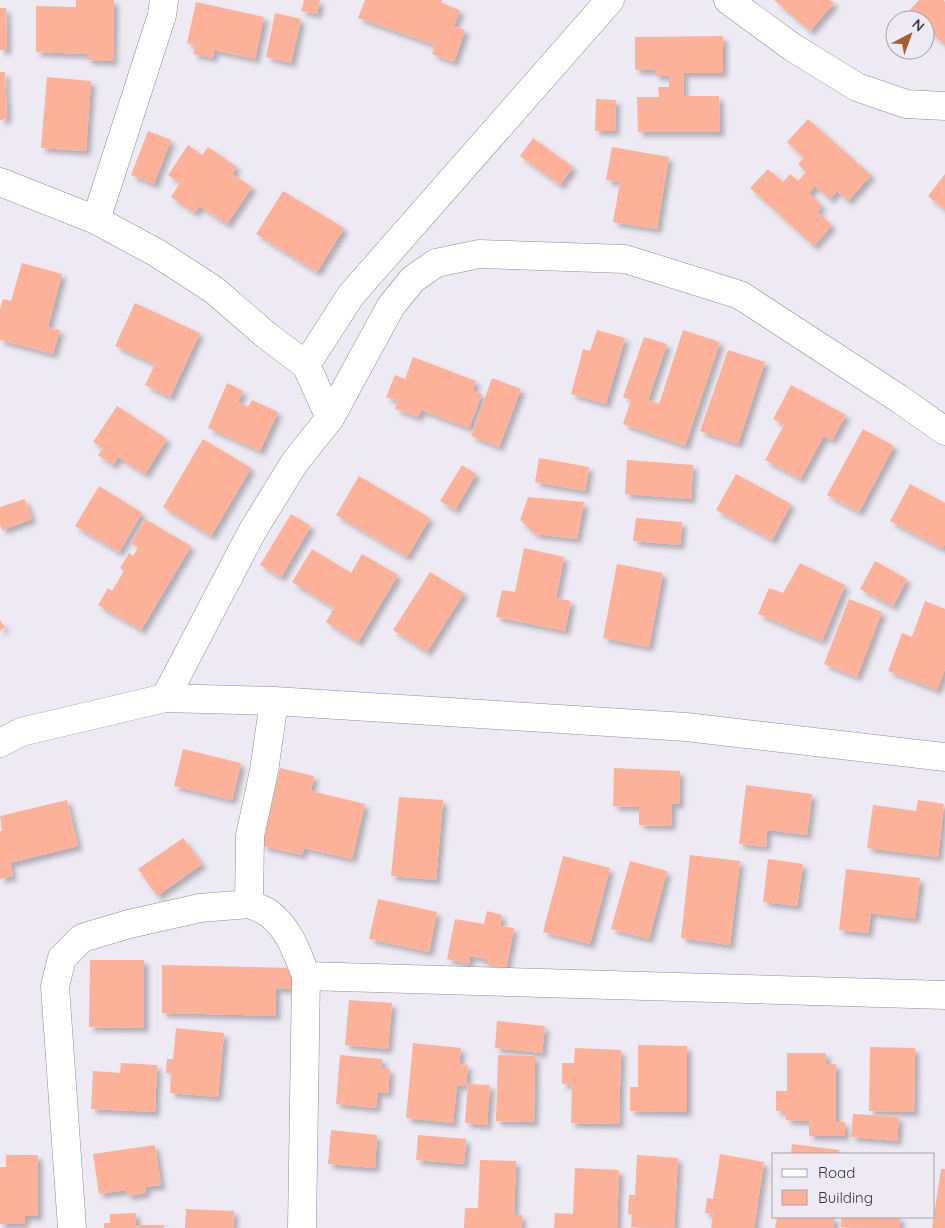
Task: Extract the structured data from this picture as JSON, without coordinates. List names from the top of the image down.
{
  "legend": ["Road", "Building"],
  "north": "top right"
}
